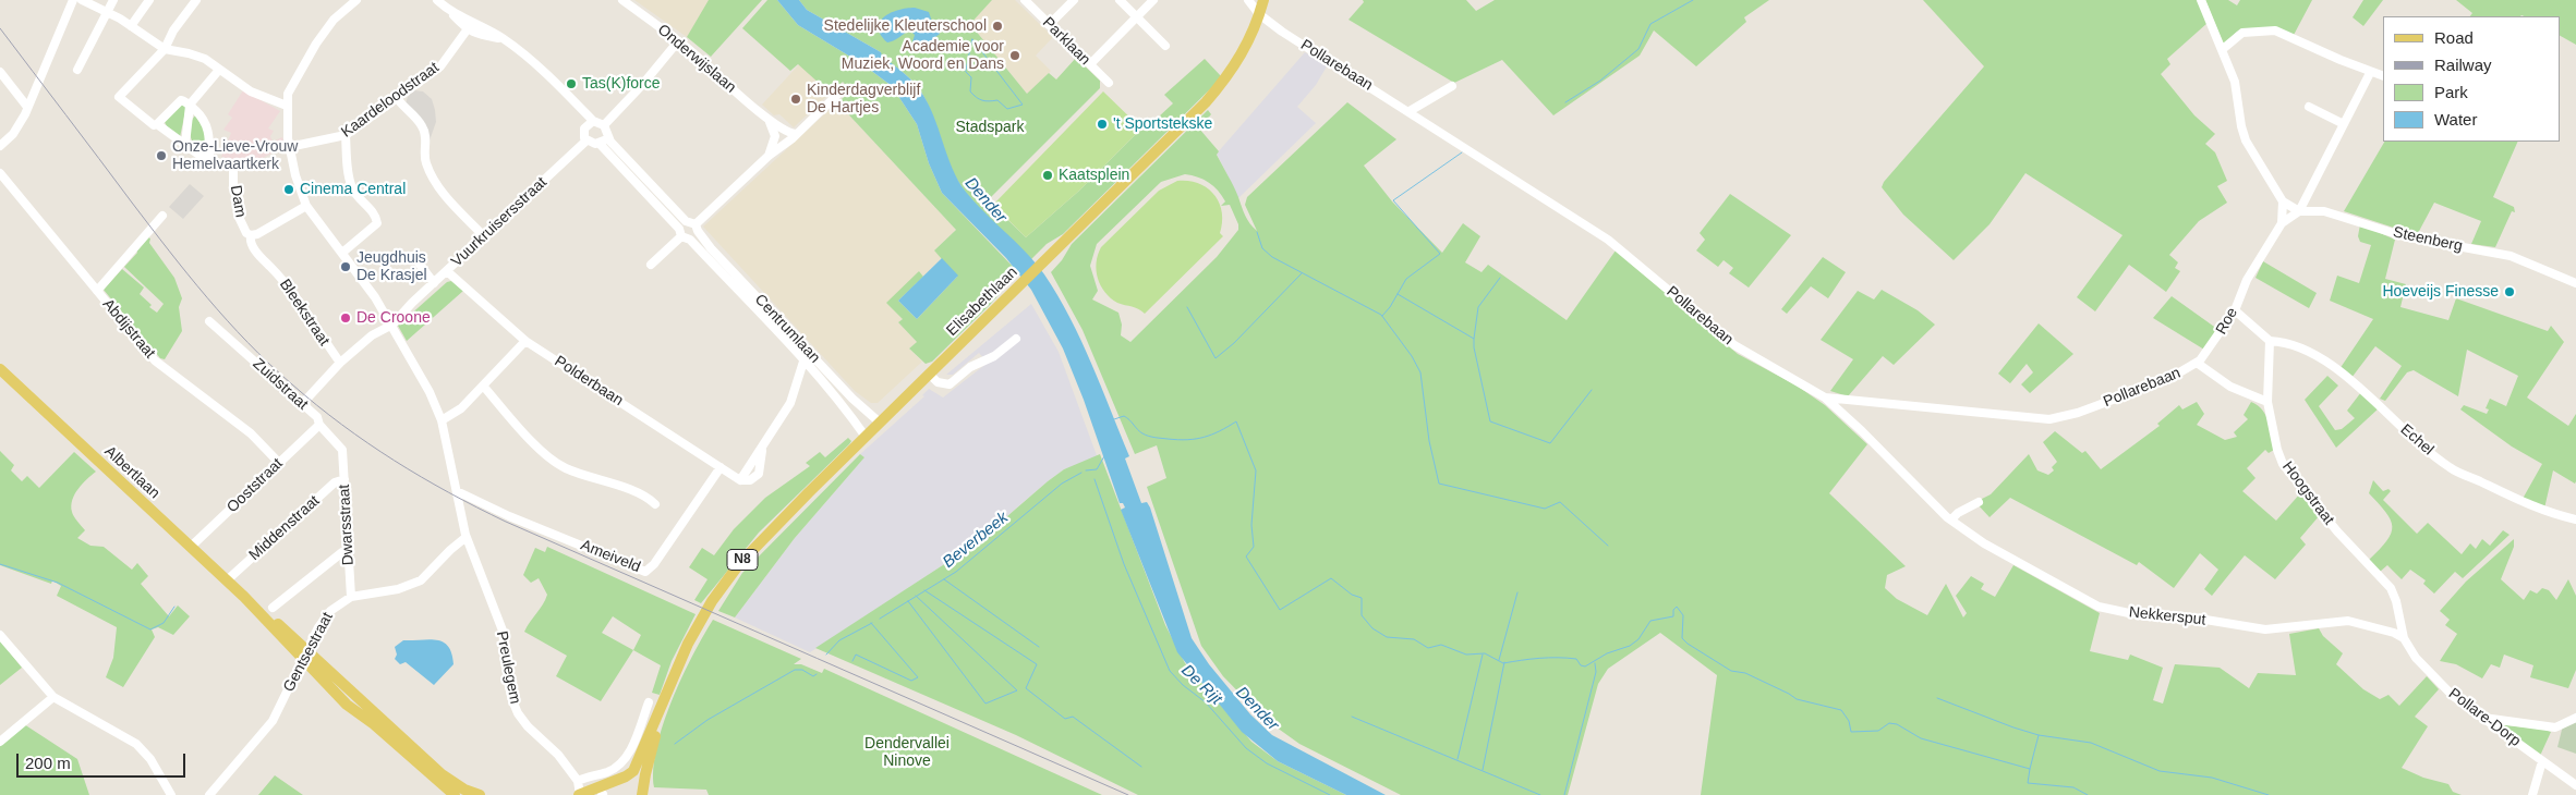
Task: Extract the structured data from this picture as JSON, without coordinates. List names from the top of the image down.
{
  "streets": {
    "main road": ["Elisabethlaan", "Albertlaan", "N8"],
    "street": [
      "Parklaan",
      "Onderwijslaan",
      "Pollarebaan",
      "Kaardeloodstraat",
      "Dam",
      "Vuurkruisersstraat",
      "Steenberg",
      "Bleekstraat",
      "Roe",
      "Abdijstraat",
      "Centrumlaan",
      "Polderbaan",
      "Zuidstraat",
      "Echel",
      "Ooststraat",
      "Hoogstraat",
      "Dwarsstraat",
      "Middenstraat",
      "Ameiveld",
      "Nekkersput",
      "Gentsestraat",
      "Preulegem",
      "Pollare-Dorp"
    ]
  },
  "crossings": [
    ["Pollarebaan", "Elisabethlaan"],
    ["Pollarebaan", "Roe"],
    ["Pollarebaan", "N8"],
    ["Pollarebaan", "Nekkersput"],
    ["Kaardeloodstraat", "Preulegem"],
    ["Dam", "Bleekstraat"],
    ["Dam", "Preulegem"],
    ["Vuurkruisersstraat", "Bleekstraat"],
    ["Vuurkruisersstraat", "Centrumlaan"],
    ["Vuurkruisersstraat", "Polderbaan"],
    ["Vuurkruisersstraat", "Zuidstraat"],
    ["Vuurkruisersstraat", "Preulegem"],
    ["Elisabethlaan", "Centrumlaan"],
    ["Elisabethlaan", "N8"],
    ["Abdijstraat", "Ooststraat"],
    ["Centrumlaan", "Polderbaan"],
    ["Polderbaan", "Ameiveld"],
    ["Zuidstraat", "Ooststraat"],
    ["Zuidstraat", "Dwarsstraat"],
    ["Echel", "Hoogstraat"],
    ["Albertlaan", "Ooststraat"],
    ["Albertlaan", "Middenstraat"],
    ["Albertlaan", "Gentsestraat"],
    ["Hoogstraat", "Nekkersput"],
    ["Hoogstraat", "Pollare-Dorp"],
    ["Dwarsstraat", "Middenstraat"],
    ["Dwarsstraat", "Gentsestraat"],
    ["Ameiveld", "Preulegem"],
    ["Nekkersput", "Pollare-Dorp"],
    ["Gentsestraat", "Preulegem"]
  ],
  "water": ["Dender", "Beverbeek", "De Rijt"],
  "parks": ["Stadspark", "Dendervallei Ninove"],
  "places": [
    "Stedelijke Kleuterschool",
    "Academie voor Muziek, Woord en Dans",
    "Tas(K)force",
    "Kinderdagverblijf De Hartjes",
    "'t Sportstekske",
    "Onze-Lieve-Vrouw Hemelvaartkerk",
    "Kaatsplein",
    "Cinema Central",
    "Jeugdhuis De Krasjel",
    "Hoeveijs Finesse",
    "De Croone"
  ],
  "legend": [
    "Road",
    "Railway",
    "Park",
    "Water"
  ],
  "scale_bar": "200 m"
}
